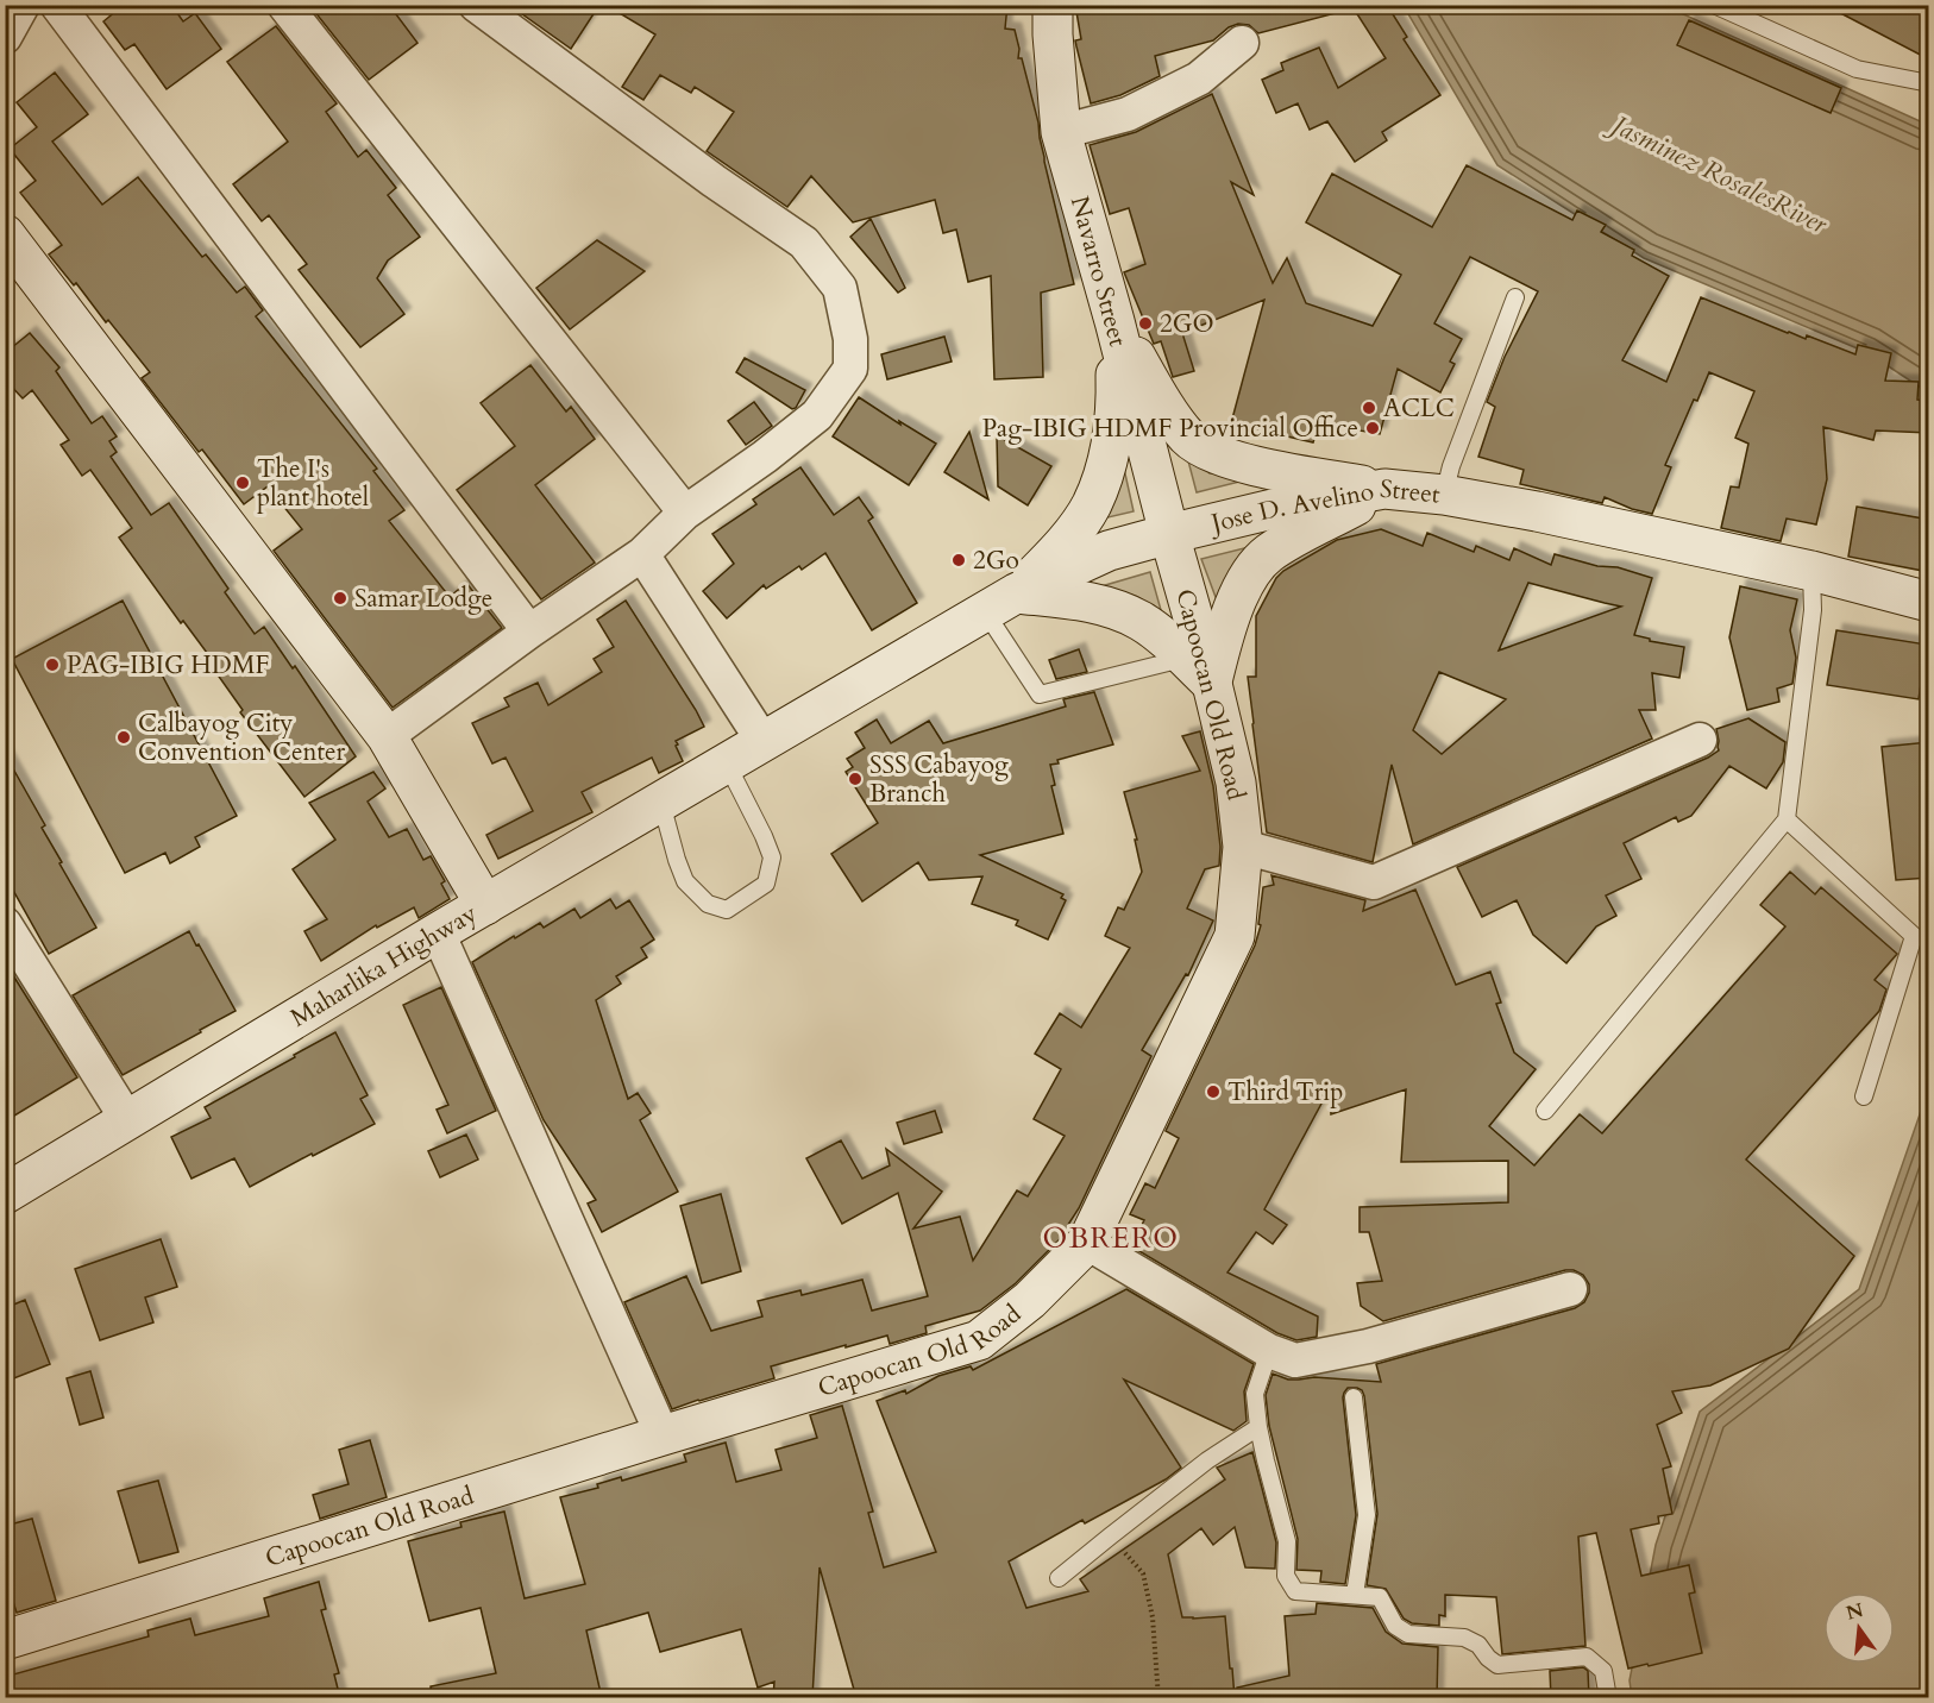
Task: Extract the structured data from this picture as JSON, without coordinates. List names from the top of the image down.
{
  "streets": {
    "street": [
      "Navarro Street",
      "Jose D. Avelino Street",
      "Capoocan Old Road",
      "Maharlika Highway"
    ]
  },
  "crossings": [
    ["Navarro Street", "Jose D. Avelino Street"],
    ["Navarro Street", "Capoocan Old Road"],
    ["Jose D. Avelino Street", "Capoocan Old Road"],
    ["Jose D. Avelino Street", "Maharlika Highway"]
  ],
  "districts": ["OBRERO"],
  "water": ["Jasminez RosalesRiver"],
  "places": [
    "2GO",
    "ACLC",
    "Pag-IBIG HDMF Provincial Office",
    "The I's plant hotel",
    "2Go",
    "Samar Lodge",
    "PAG-IBIG HDMF",
    "Calbayog City Convention Center",
    "SSS Cabayog Branch",
    "Third Trip"
  ],
  "north": "top"
}
